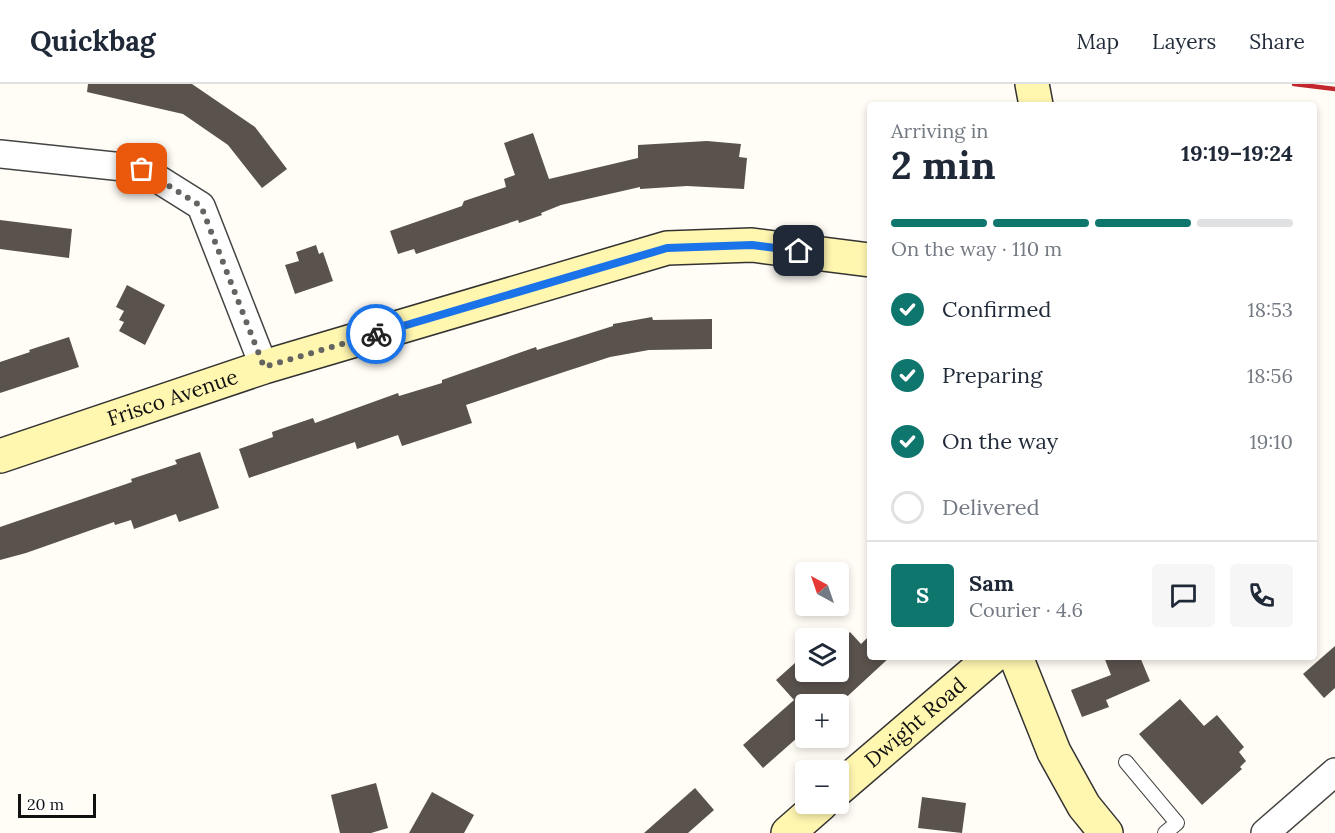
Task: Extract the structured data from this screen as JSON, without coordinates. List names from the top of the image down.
{
  "streets": {
    "street": ["Frisco Avenue", "Dwight Road"]
  },
  "scale_bar": "20 m",
  "north": "top left",
  "page": {
    "header": "Quickbag",
    "nav": ["Map", "Layers", "Share"],
    "heading": ["2 min", "Arriving in", "19:19–19:24"],
    "panel": ["Sam", "Courier · 4.6"],
    "bar": "On the way · 110 m",
    "list": [
      ["Confirmed", "18:53"],
      ["Preparing", "18:56"],
      ["On the way", "19:10"],
      "Delivered"
    ],
    "map_buttons": ["+", "−"],
    "round": "S",
    "scale": "20 m"
  }
}
